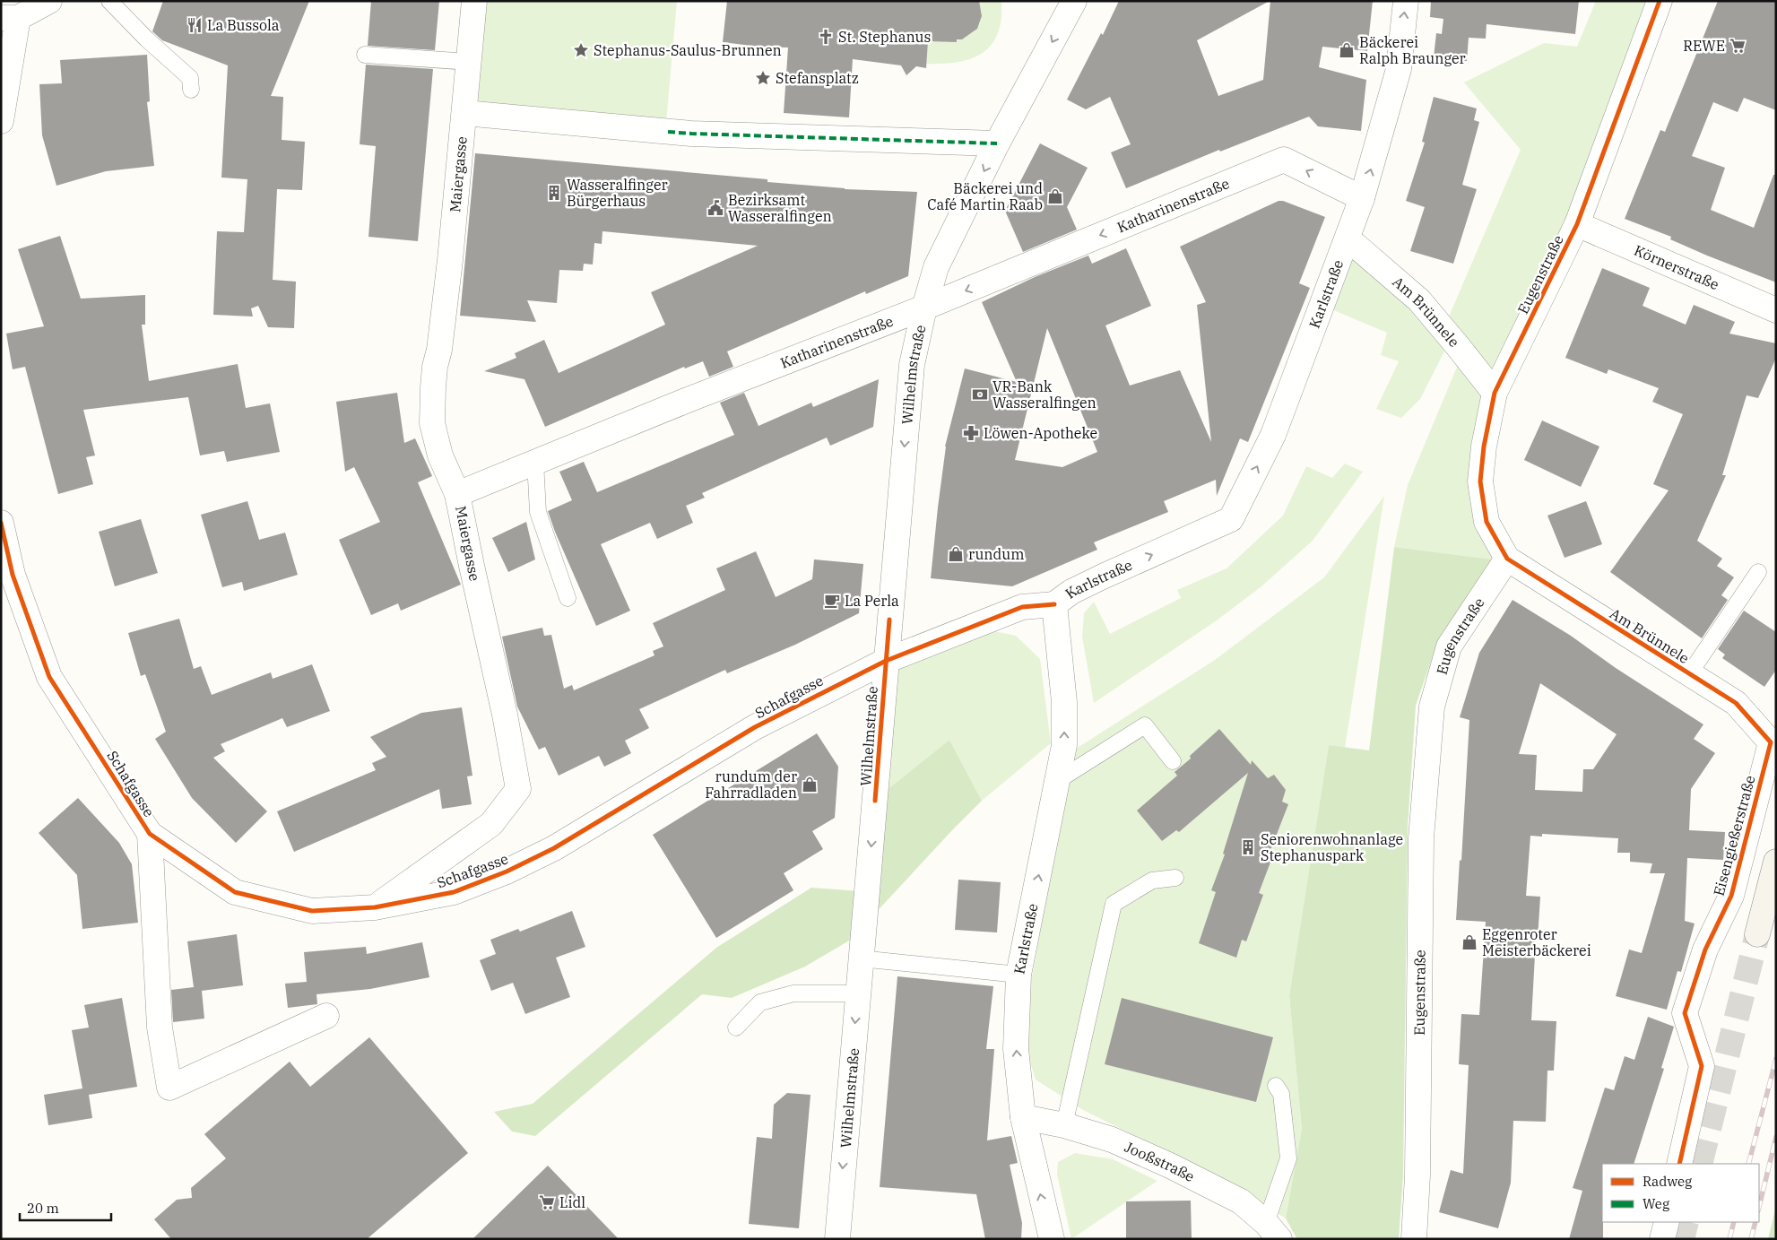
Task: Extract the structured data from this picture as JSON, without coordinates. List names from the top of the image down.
{
  "streets": {
    "street": [
      "Maiergasse",
      "Katharinenstraße",
      "Körnerstraße",
      "Eugenstraße",
      "Karlstraße",
      "Am Brünnele",
      "Wilhelmstraße",
      "Schafgasse",
      "Eisengießerstraße",
      "Jooßstraße"
    ]
  },
  "crossings": [
    ["Maiergasse", "Katharinenstraße"],
    ["Maiergasse", "Schafgasse"],
    ["Katharinenstraße", "Karlstraße"],
    ["Katharinenstraße", "Wilhelmstraße"],
    ["Körnerstraße", "Eugenstraße"],
    ["Eugenstraße", "Am Brünnele"],
    ["Karlstraße", "Am Brünnele"],
    ["Karlstraße", "Schafgasse"],
    ["Karlstraße", "Jooßstraße"],
    ["Am Brünnele", "Eisengießerstraße"],
    ["Wilhelmstraße", "Schafgasse"]
  ],
  "one_way": ["Katharinenstraße", "Karlstraße", "Wilhelmstraße"],
  "places": {
    "restaurant": ["La Bussola"],
    "church": ["St. Stephanus"],
    "supermarket": ["REWE", "Lidl"],
    "place": ["Stephanus-Saulus-Brunnen", "Stefansplatz"],
    "shop": [
      "Bäckerei Ralph Braunger",
      "Bäckerei und Café Martin Raab",
      "rundum",
      "rundum der Fahrradladen",
      "Eggenroter Meisterbäckerei"
    ],
    "building": ["Wasseralfinger Bürgerhaus", "Seniorenwohnanlage Stephanuspark"],
    "public building": ["Bezirksamt Wasseralfingen"],
    "bank": ["VR-Bank Wasseralfingen"],
    "pharmacy": ["Löwen-Apotheke"],
    "cafe": ["La Perla"]
  },
  "legend": ["Radweg", "Weg"],
  "scale_bar": "20 m"
}
